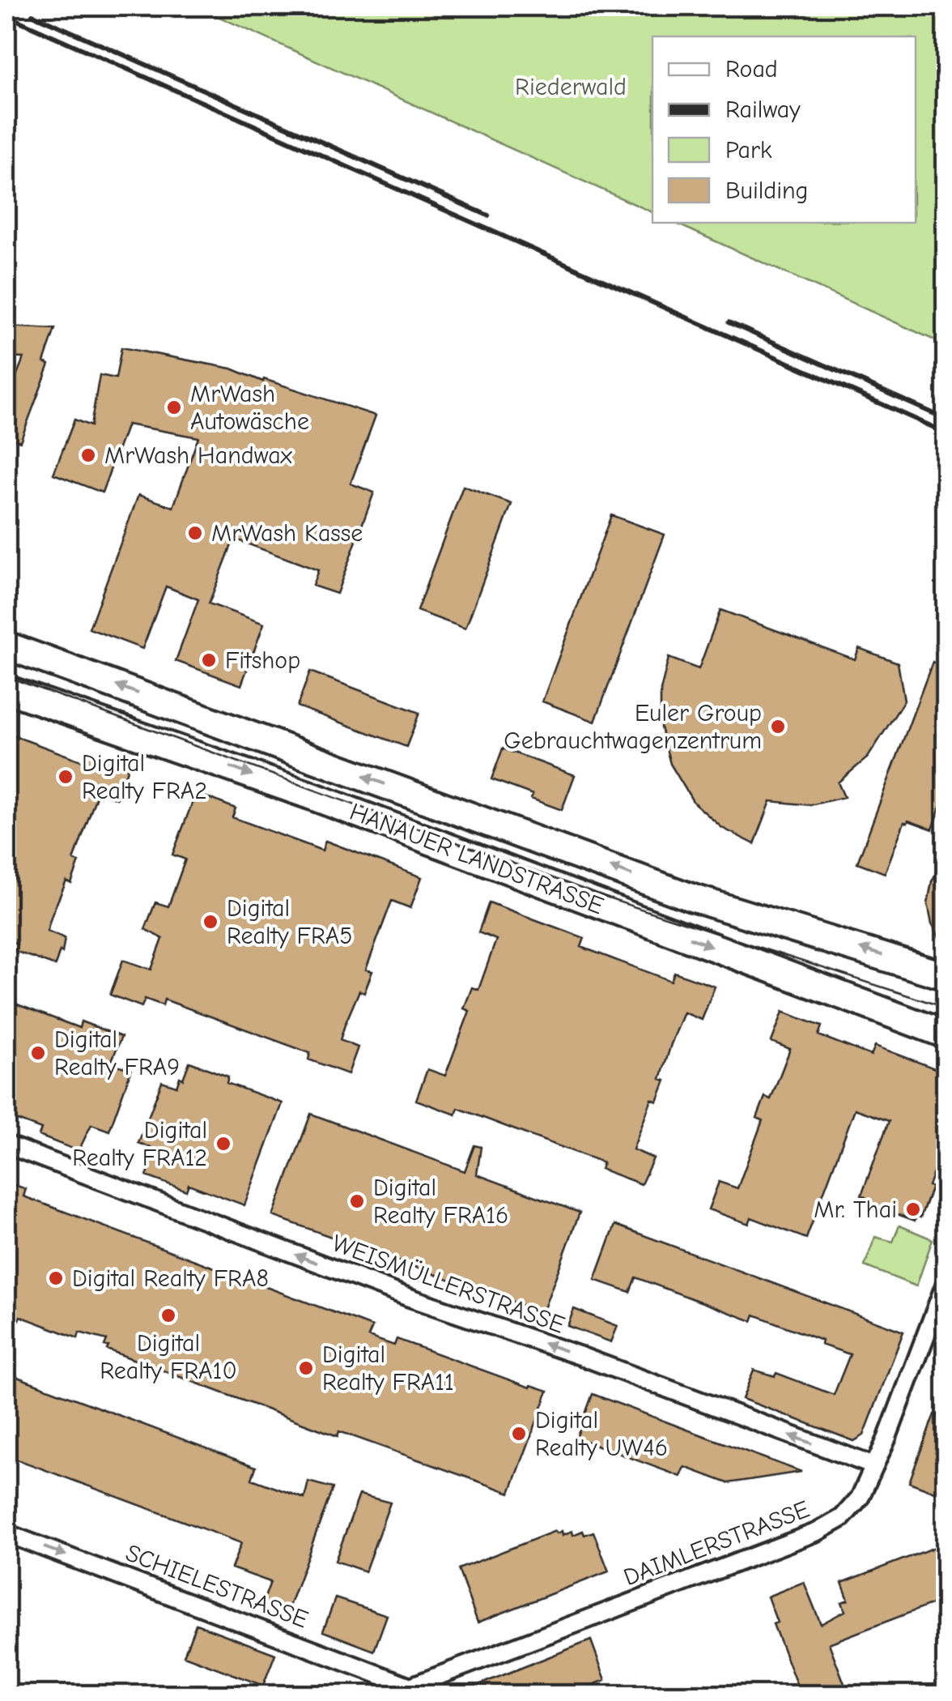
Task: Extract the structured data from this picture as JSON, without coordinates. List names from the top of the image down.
{
  "streets": {
    "main road": ["HANAUER LANDSTRASSE"],
    "street": ["WEISMÜLLERSTRASSE", "DAIMLERSTRASSE", "SCHIELESTRASSE"]
  },
  "crossings": [
    ["WEISMÜLLERSTRASSE", "DAIMLERSTRASSE"],
    ["DAIMLERSTRASSE", "SCHIELESTRASSE"]
  ],
  "one_way": ["WEISMÜLLERSTRASSE", "SCHIELESTRASSE"],
  "parks": ["Riederwald"],
  "places": [
    "MrWash Autowäsche",
    "MrWash Handwax",
    "MrWash Kasse",
    "Fitshop",
    "Euler Group Gebrauchtwagenzentrum",
    "Digital Realty FRA2",
    "Digital Realty FRA5",
    "Digital Realty FRA9",
    "Digital Realty FRA12",
    "Digital Realty FRA16",
    "Mr. Thai",
    "Digital Realty FRA8",
    "Digital Realty FRA10",
    "Digital Realty FRA11",
    "Digital Realty UW46"
  ],
  "legend": [
    "Road",
    "Railway",
    "Park",
    "Building"
  ]
}
